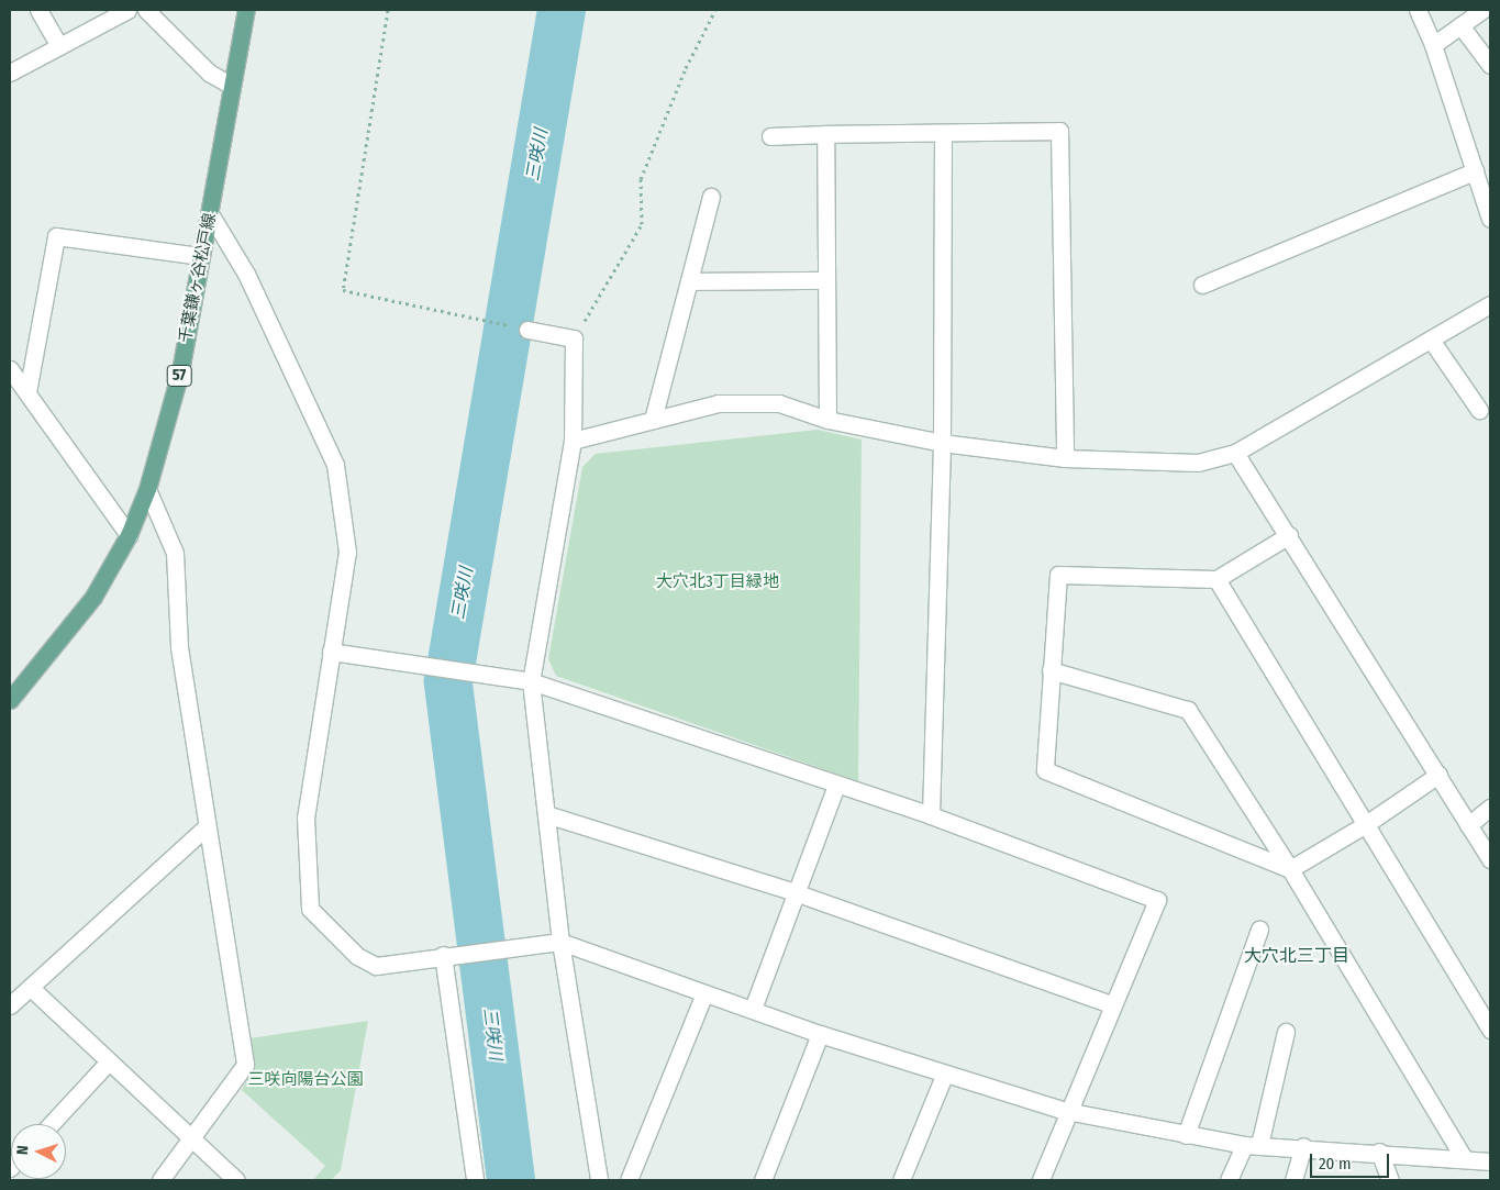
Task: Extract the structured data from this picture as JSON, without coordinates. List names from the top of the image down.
{
  "streets": {
    "main road": ["千葉鎌ヶ谷松戸線", "57"]
  },
  "districts": ["大穴北三丁目"],
  "water": ["三咲川"],
  "parks": ["大穴北3丁目緑地", "三咲向陽台公園"],
  "scale_bar": "20 m",
  "north": "left"
}
